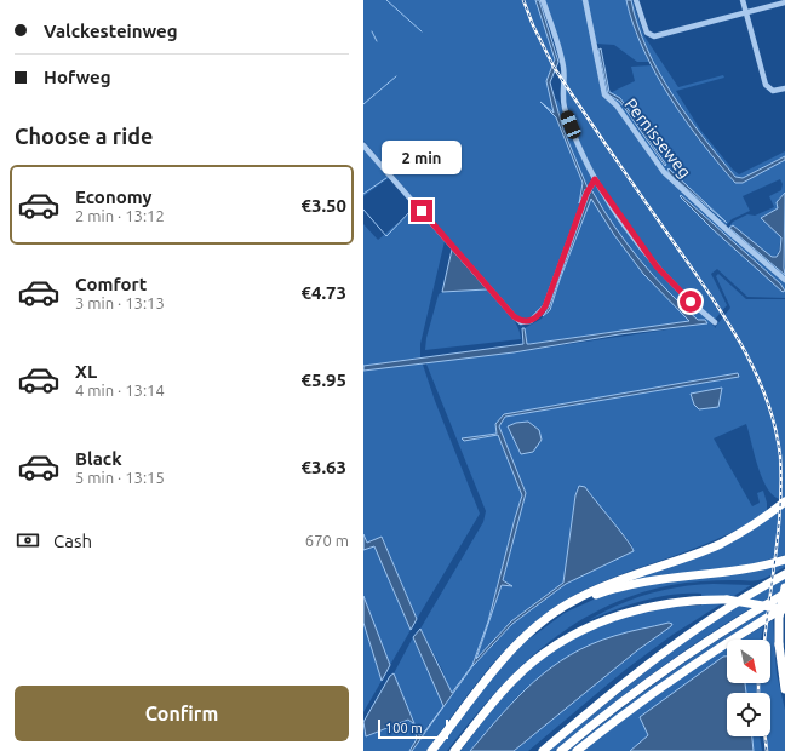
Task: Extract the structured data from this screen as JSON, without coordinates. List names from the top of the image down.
{
  "streets": {
    "street": ["Pernisseweg"]
  },
  "scale_bar": "100 m",
  "north": "bottom right",
  "page": {
    "banner": ["Valckesteinweg", "Hofweg"],
    "heading": "Choose a ride",
    "bubble": "2 min",
    "list": [
      {
        "name": "Economy",
        "note": "2 min · 13:12",
        "value": "€3.50"
      },
      {
        "name": "Comfort",
        "note": "3 min · 13:13",
        "value": "€4.73"
      },
      {
        "name": "XL",
        "note": "4 min · 13:14",
        "value": "€5.95"
      },
      {
        "name": "Black",
        "note": "5 min · 13:15",
        "value": "€3.63"
      }
    ],
    "pay": ["Cash", "670 m"],
    "buttons": "Confirm",
    "scale": "100 m"
  }
}
